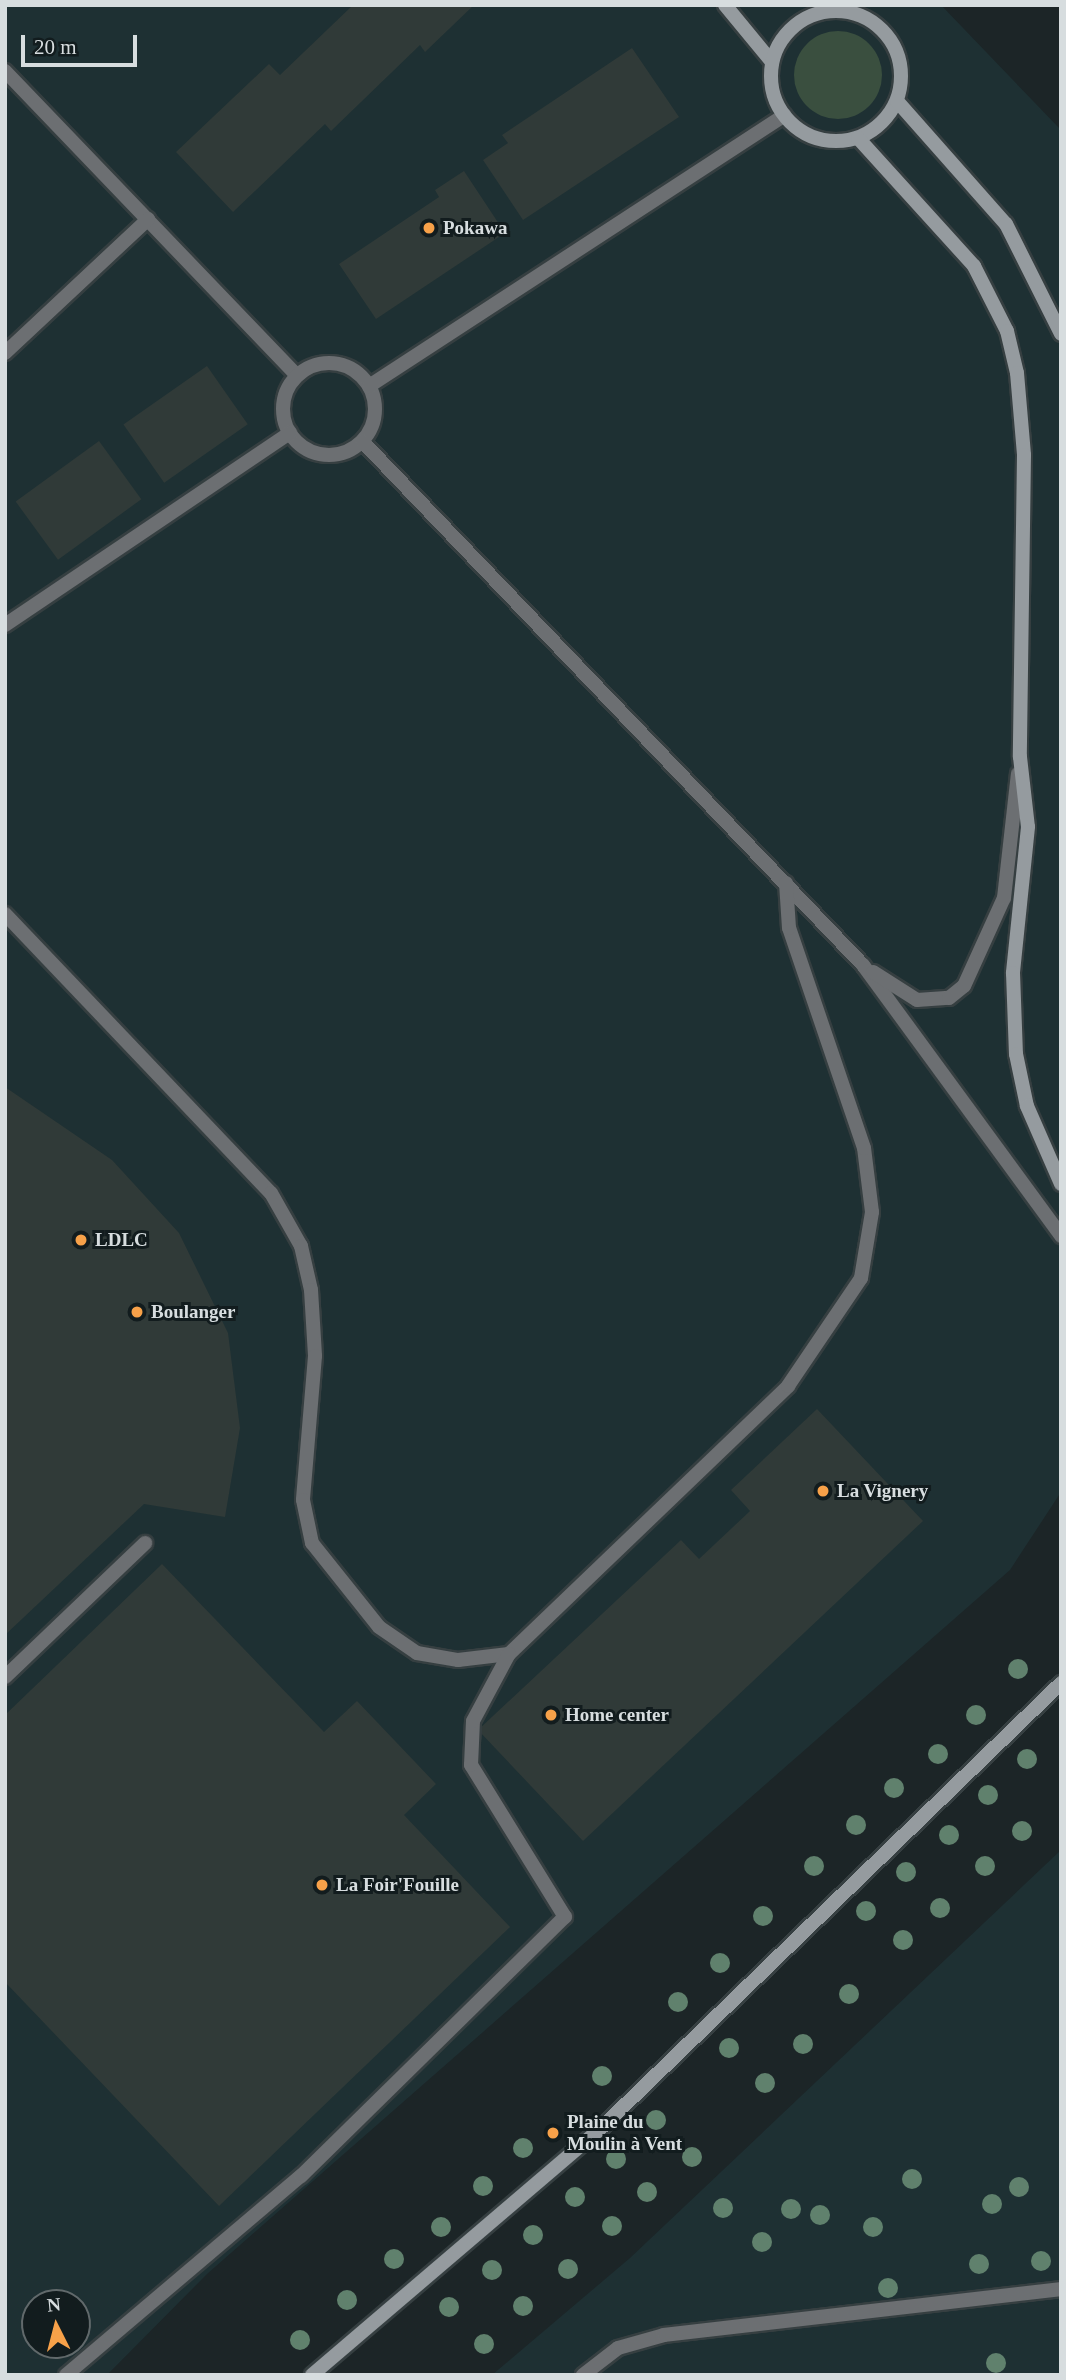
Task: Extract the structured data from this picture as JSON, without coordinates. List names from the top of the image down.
{
  "places": [
    "Pokawa",
    "LDLC",
    "Boulanger",
    "La Vignery",
    "Home center",
    "La Foir'Fouille",
    "Plaine du Moulin à Vent"
  ],
  "scale_bar": "20 m",
  "north": "top"
}
